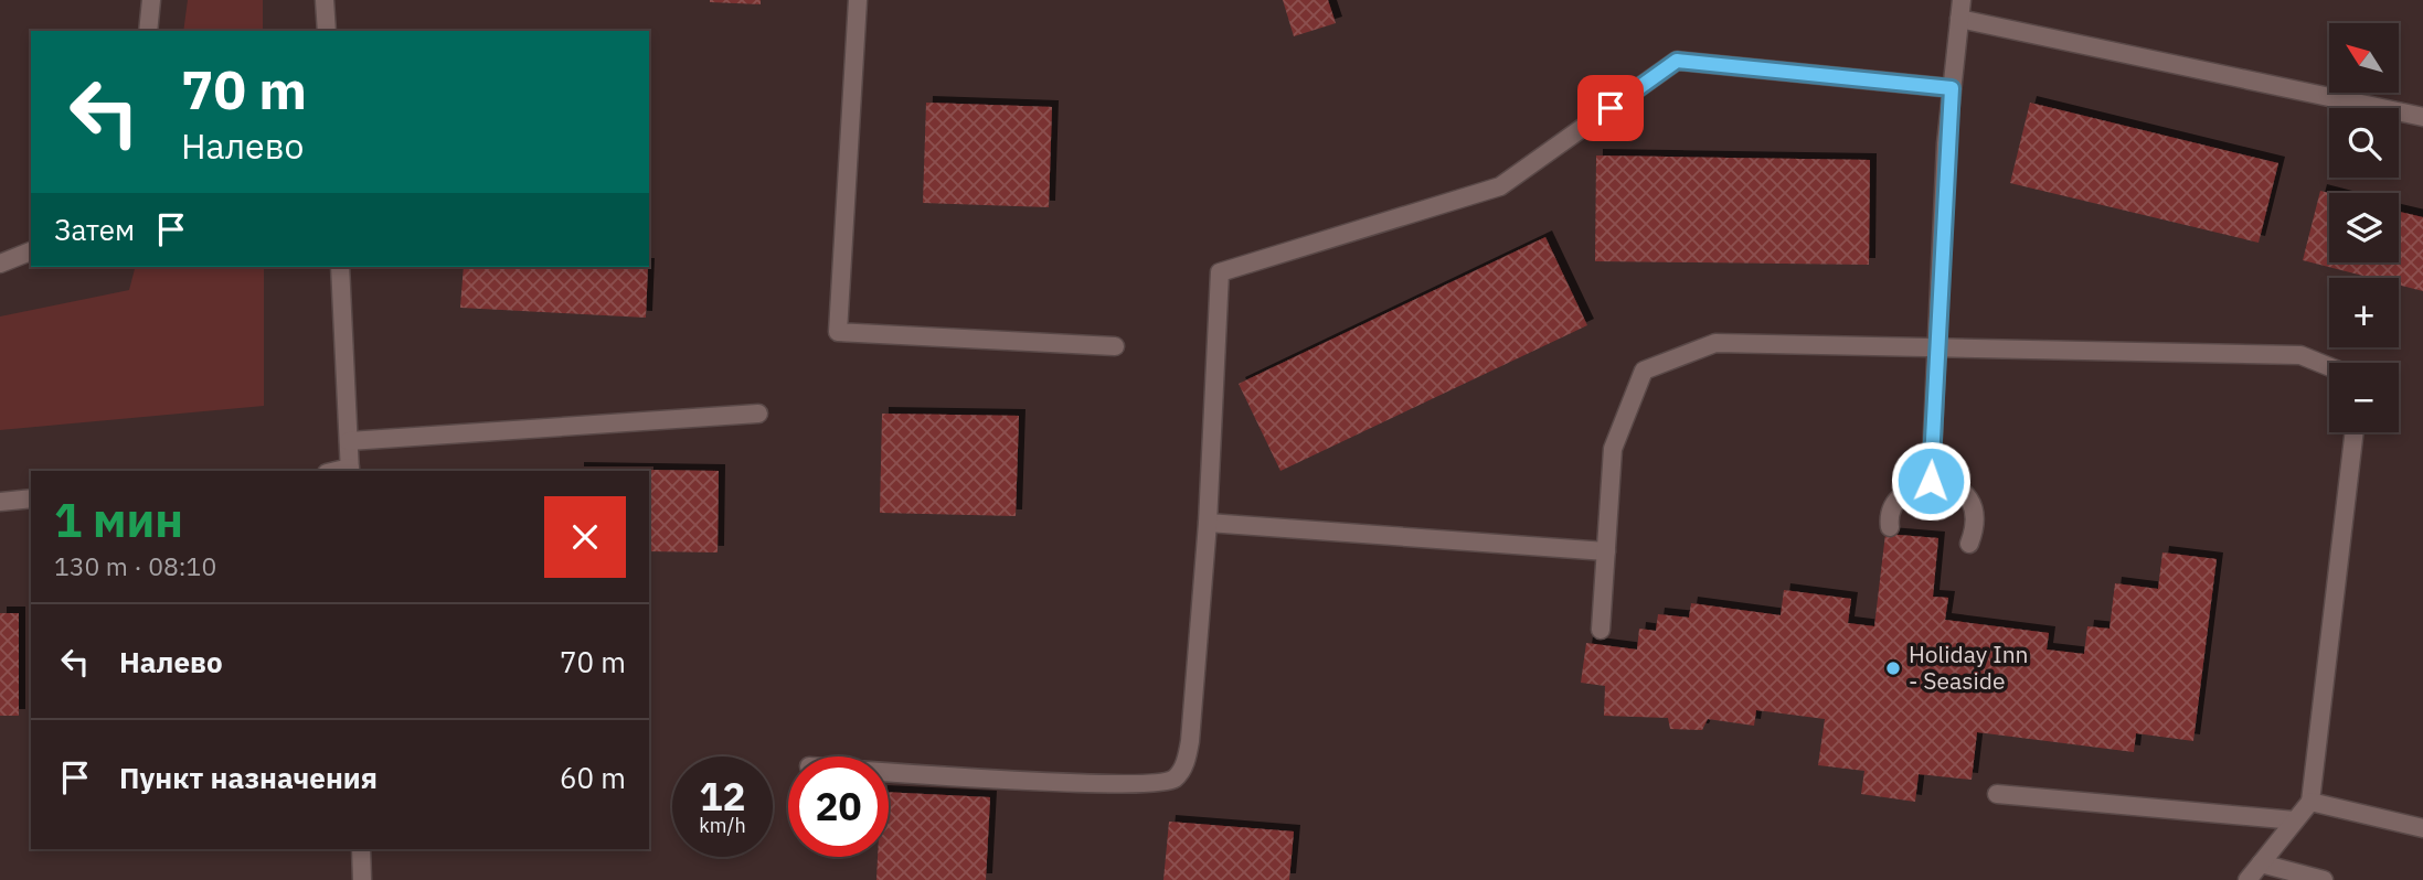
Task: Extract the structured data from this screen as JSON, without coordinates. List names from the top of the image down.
{
  "places": ["Holiday Inn - Seaside"],
  "north": "top left",
  "page": {
    "map_buttons": ["+", "−"],
    "turn": ["70 m", "Налево"],
    "then": "Затем",
    "heading": ["1 мин", "130 m · 08:10"],
    "list": [
      {
        "name": "Налево",
        "value": "70 m"
      },
      {
        "name": "Пункт назначения",
        "value": "60 m"
      }
    ],
    "speed": "12 km/h",
    "limit": "20"
  }
}
